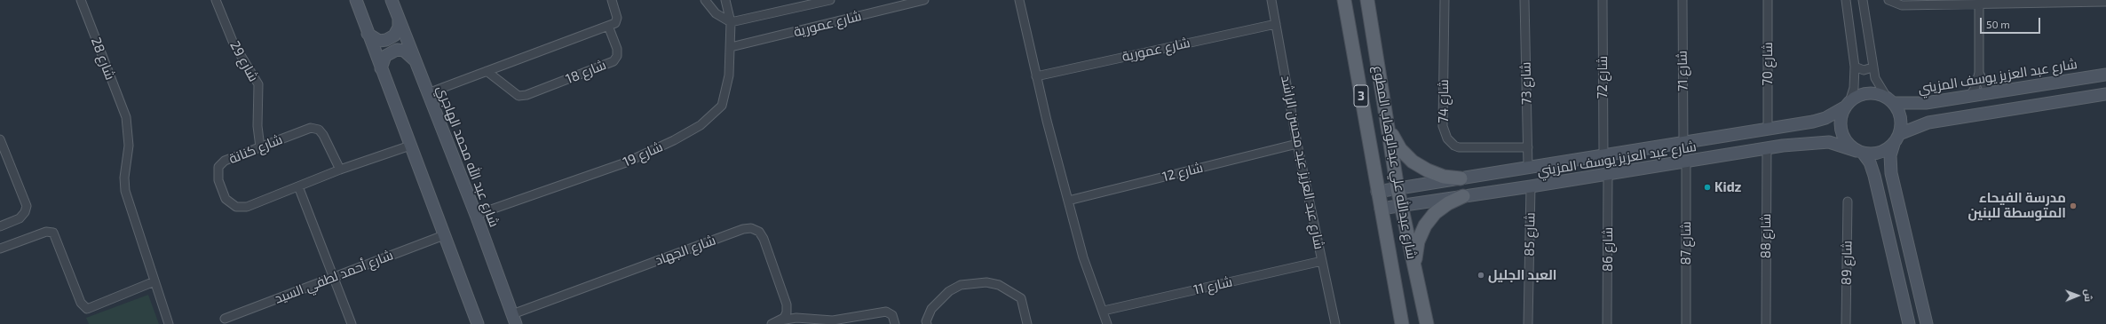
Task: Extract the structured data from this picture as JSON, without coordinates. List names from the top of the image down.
{
  "streets": {
    "main road": ["3", "شارع عبدالله علي عبدالوهاب المطوع"],
    "street": [
      "شارع عمورية",
      "شارع 28",
      "شارع 29",
      "شارع 70",
      "شارع 71",
      "شارع 18",
      "شارع عبد العزيز يوسف المزيني",
      "شارع 72",
      "شارع 73",
      "شارع 74",
      "شارع كنانة",
      "شارع 19",
      "شارع عبد الله محمد الهاجري",
      "شارع عبد العزيز عبد محسن الراشد",
      "شارع 12",
      "شارع 85",
      "شارع 88",
      "شارع 87",
      "شارع 86",
      "شارع الجهاد",
      "شارع 89",
      "شارع أحمد لطفي السيد",
      "شارع 11"
    ]
  },
  "crossings": [
    ["شارع عمورية", "شارع 19"],
    ["شارع عمورية", "شارع عبد العزيز عبد محسن الراشد"],
    ["شارع 29", "شارع كنانة"],
    ["شارع 70", "شارع عبد العزيز يوسف المزيني"],
    ["شارع 71", "شارع عبد العزيز يوسف المزيني"],
    ["شارع عبد العزيز يوسف المزيني", "شارع 72"],
    ["شارع عبد العزيز يوسف المزيني", "شارع 73"],
    ["شارع عبد العزيز يوسف المزيني", "شارع عبدالله علي عبدالوهاب المطوع"],
    ["شارع عبد العزيز يوسف المزيني", "شارع 85"],
    ["شارع عبد العزيز يوسف المزيني", "شارع 88"],
    ["شارع عبد العزيز يوسف المزيني", "شارع 87"],
    ["شارع عبد العزيز يوسف المزيني", "شارع 86"],
    ["شارع 73", "شارع 74"],
    ["شارع 19", "شارع عبد الله محمد الهاجري"],
    ["شارع عبد الله محمد الهاجري", "شارع الجهاد"],
    ["شارع عبد العزيز عبد محسن الراشد", "شارع 12"],
    ["شارع عبد العزيز عبد محسن الراشد", "شارع 11"]
  ],
  "places": ["Kidz", "مدرسة الفيحاء المتوسطة للبنين", "العبد الجليل"],
  "scale_bar": "50 m",
  "north": "right"
}
